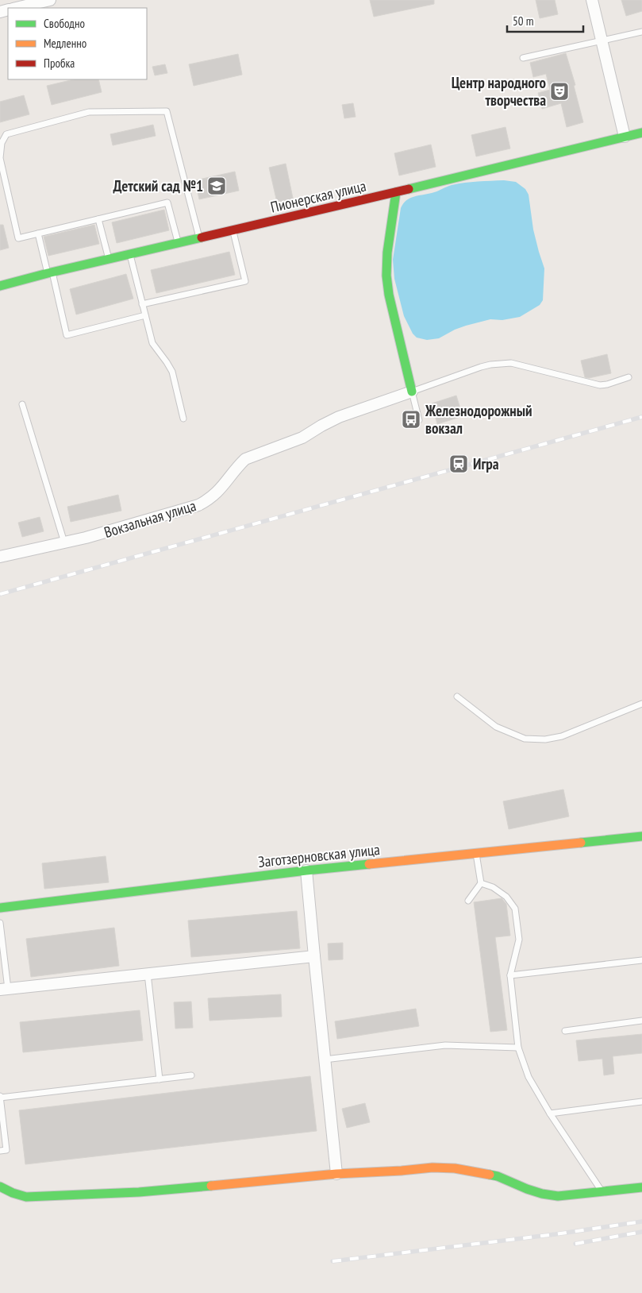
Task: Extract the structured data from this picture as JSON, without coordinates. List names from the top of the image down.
{
  "streets": {
    "street": ["Пионерская улица", "Вокзальная улица", "Заготзерновская улица"]
  },
  "places": {
    "theatre": ["Центр народного творчества"],
    "school or university": ["Детский сад №1"],
    "bus stop": ["Железнодорожный вокзал"],
    "station": ["Игра"]
  },
  "legend": ["Свободно", "Медленно", "Пробка"],
  "scale_bar": "50 m"
}
